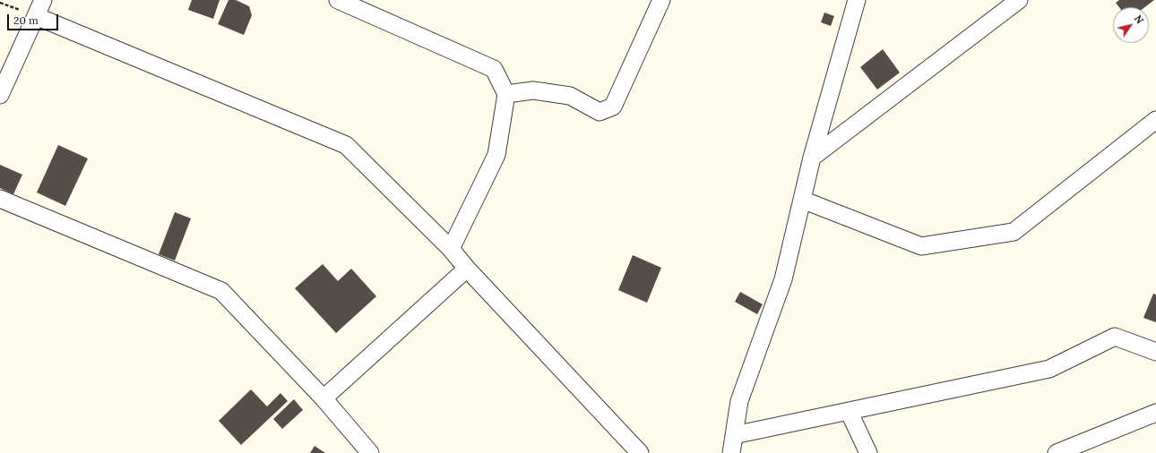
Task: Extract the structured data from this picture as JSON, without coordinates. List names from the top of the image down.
{
  "scale_bar": "20 m",
  "north": "top right"
}
